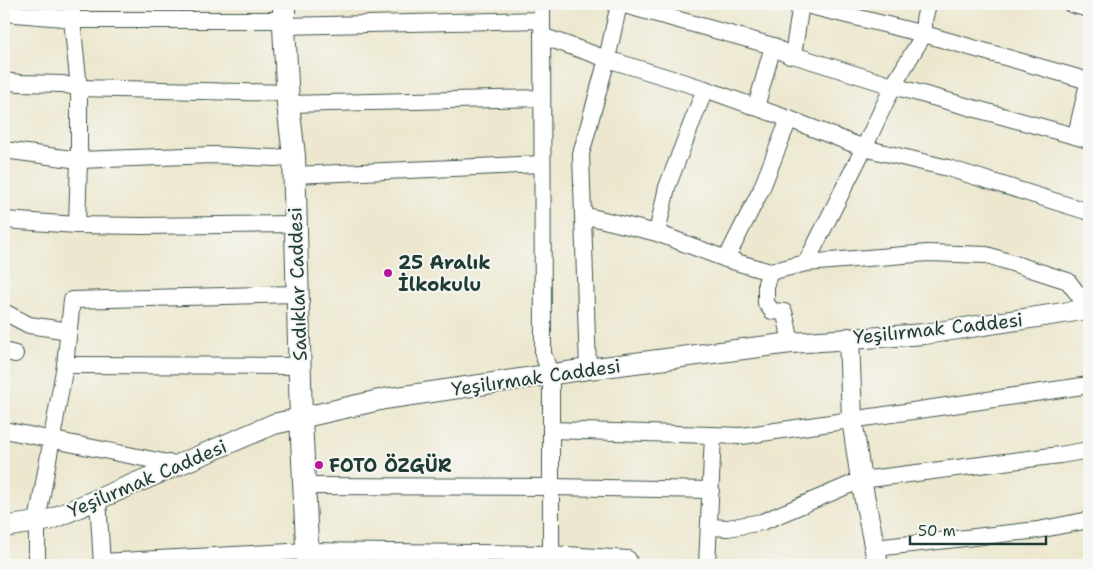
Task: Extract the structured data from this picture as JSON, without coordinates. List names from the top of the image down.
{
  "streets": {
    "main road": ["Sadıklar Caddesi"],
    "street": ["Yeşilırmak Caddesi"]
  },
  "crossings": [
    ["Sadıklar Caddesi", "Yeşilırmak Caddesi"]
  ],
  "places": ["25 Aralık İlkokulu", "FOTO ÖZGÜR"],
  "scale_bar": "50 m"
}
